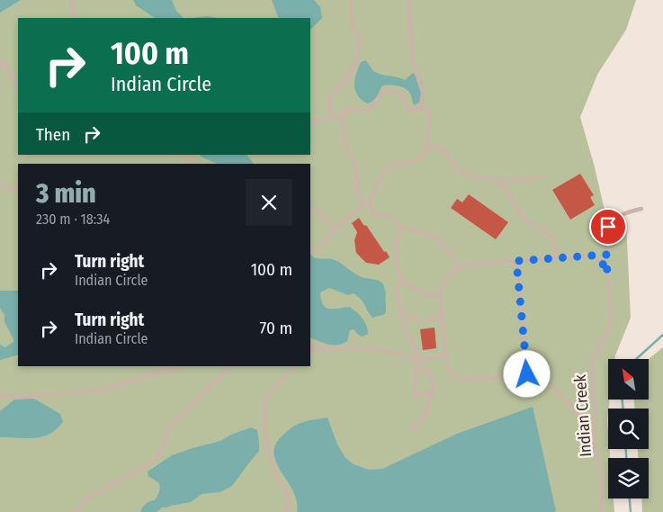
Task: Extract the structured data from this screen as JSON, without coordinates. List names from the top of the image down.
{
  "streets": {
    "lane": ["Indian Creek"]
  },
  "north": "top left",
  "page": {
    "turn": ["100 m", "Indian Circle"],
    "then": "Then",
    "heading": ["3 min", "230 m · 18:34"],
    "list": [
      {
        "name": "Turn right",
        "note": "Indian Circle",
        "value": "100 m"
      },
      {
        "name": "Turn right",
        "note": "Indian Circle",
        "value": "70 m"
      }
    ]
  }
}
